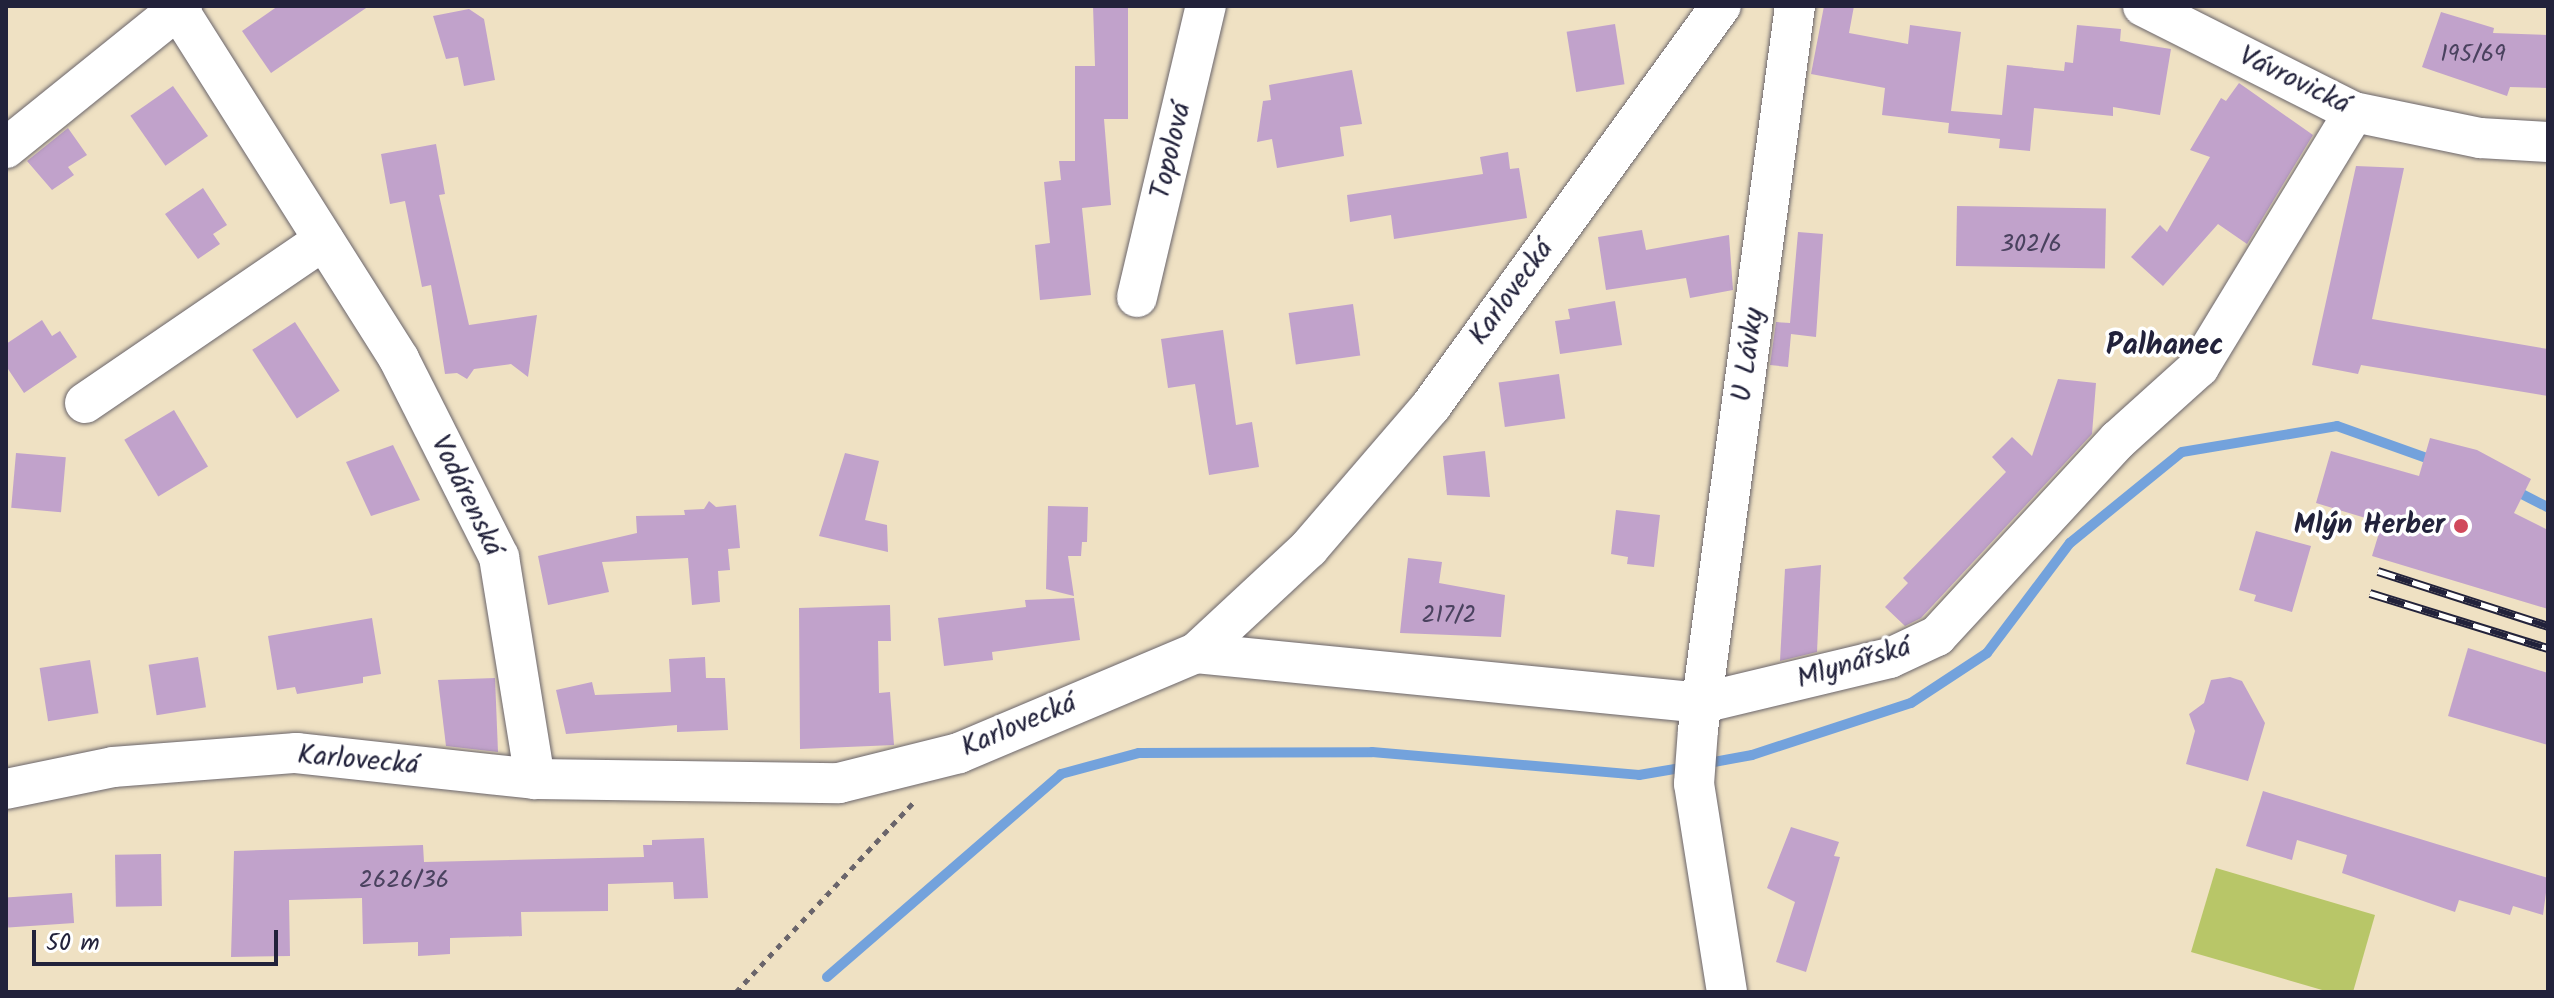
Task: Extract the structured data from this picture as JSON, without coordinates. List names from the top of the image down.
{
  "streets": {
    "street": [
      "Vávrovická",
      "Topolová",
      "Karlovecká",
      "U Lávky",
      "Vodárenská",
      "Mlynářská"
    ]
  },
  "crossings": [
    ["Vávrovická", "Mlynářská"],
    ["Karlovecká", "Vodárenská"],
    ["Karlovecká", "Mlynářská"],
    ["U Lávky", "Mlynářská"]
  ],
  "districts": ["Palhanec"],
  "places": ["Mlýn Herber"],
  "house_numbers": [
    "195/69",
    "302/6",
    "217/2",
    "2626/36"
  ],
  "scale_bar": "50 m"
}
